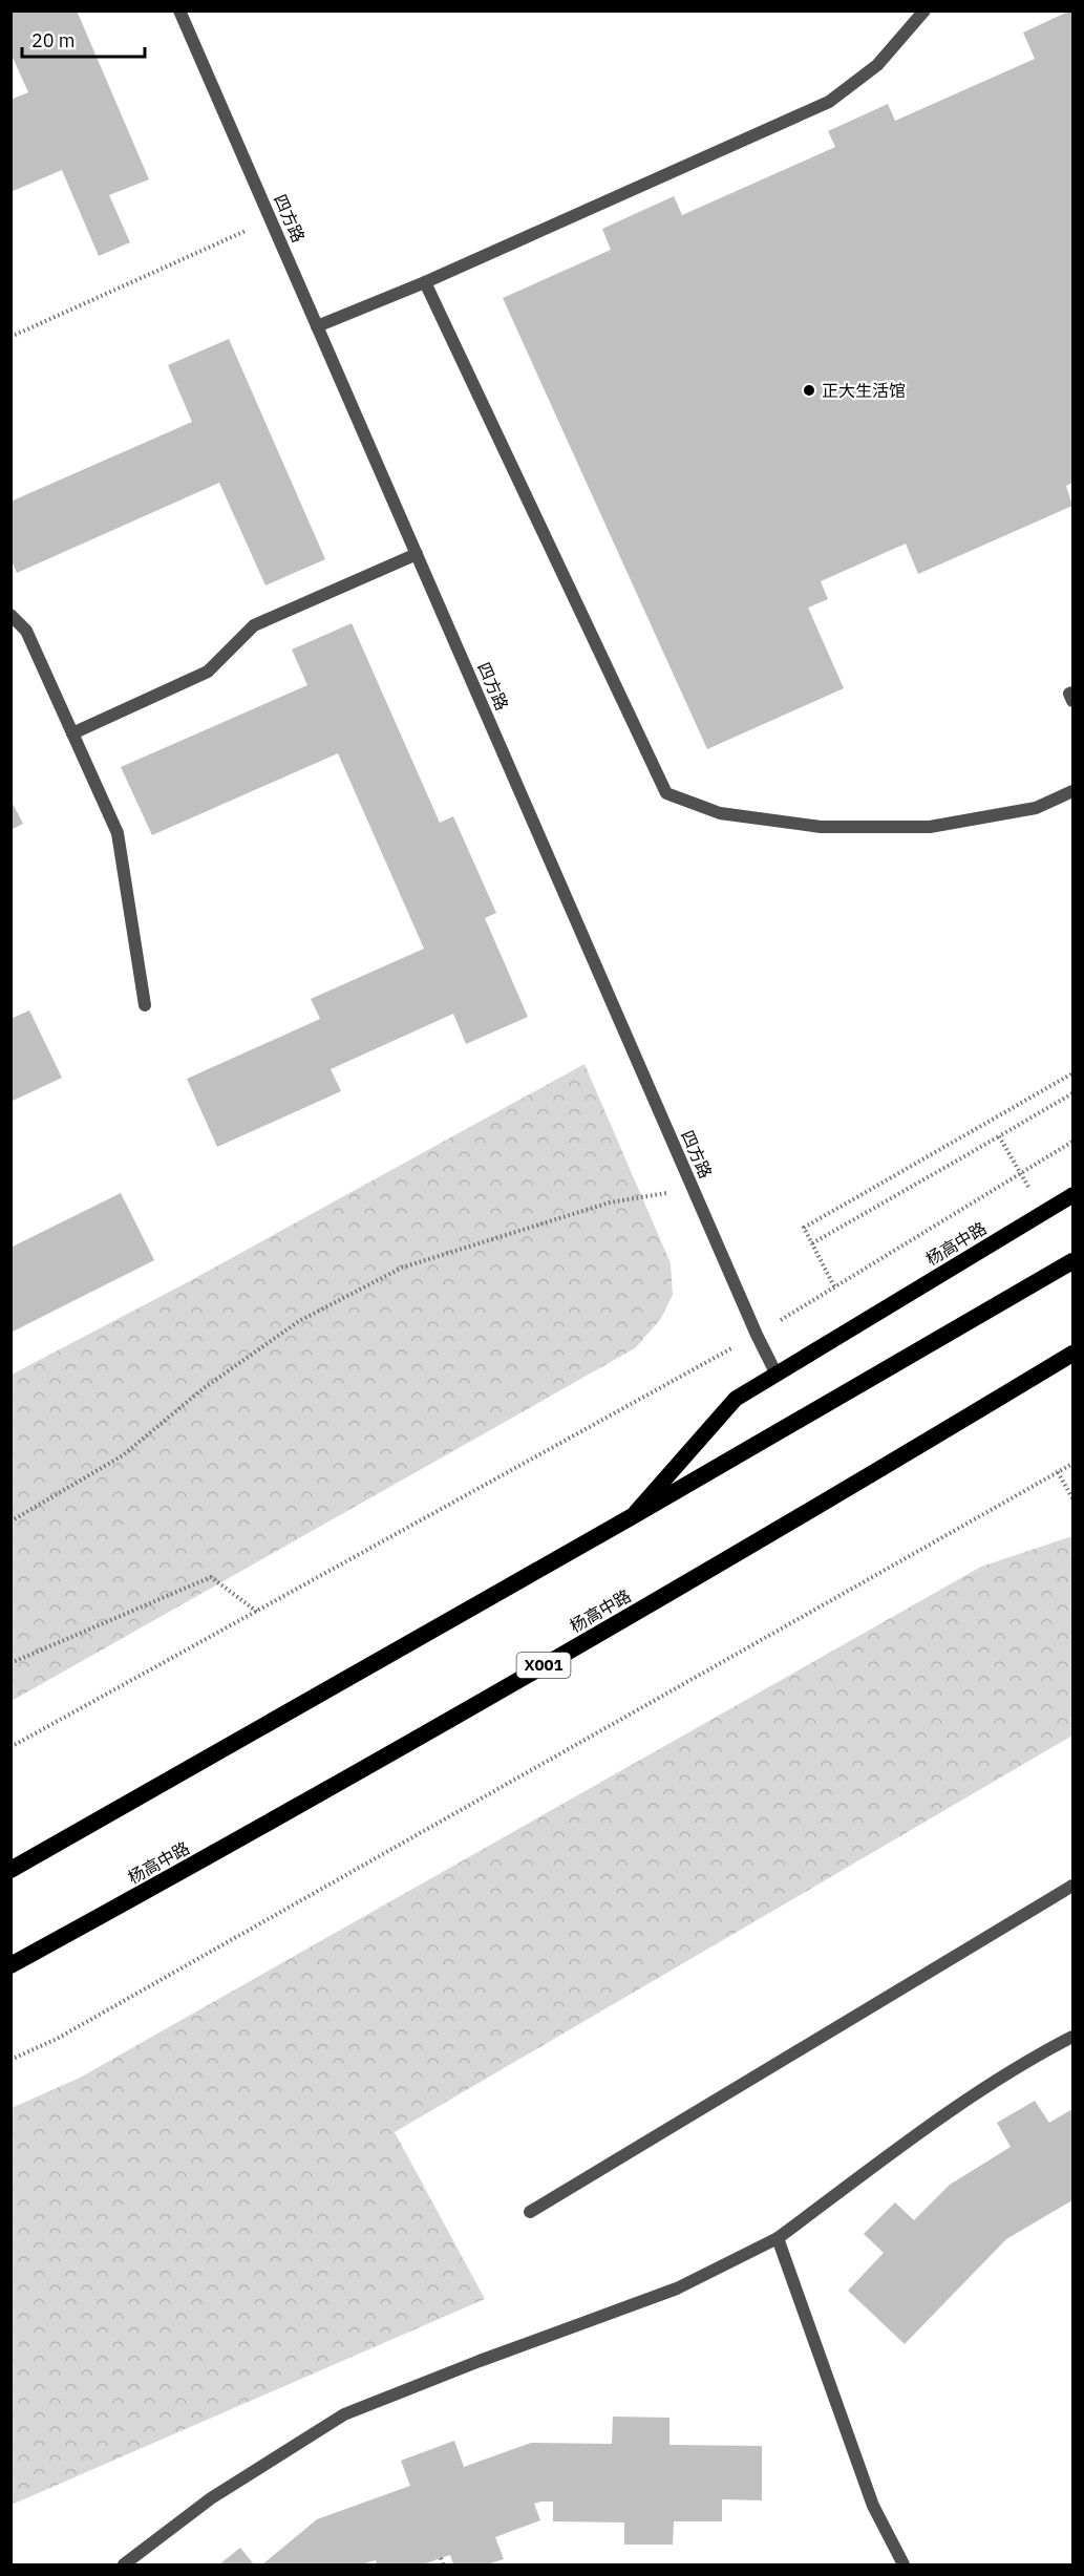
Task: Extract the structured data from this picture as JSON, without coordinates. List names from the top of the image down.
{
  "streets": {
    "highway": ["杨高中路", "X001"],
    "street": ["四方路"]
  },
  "crossings": [
    ["四方路", "杨高中路"]
  ],
  "places": ["正大生活馆"],
  "scale_bar": "20 m"
}
